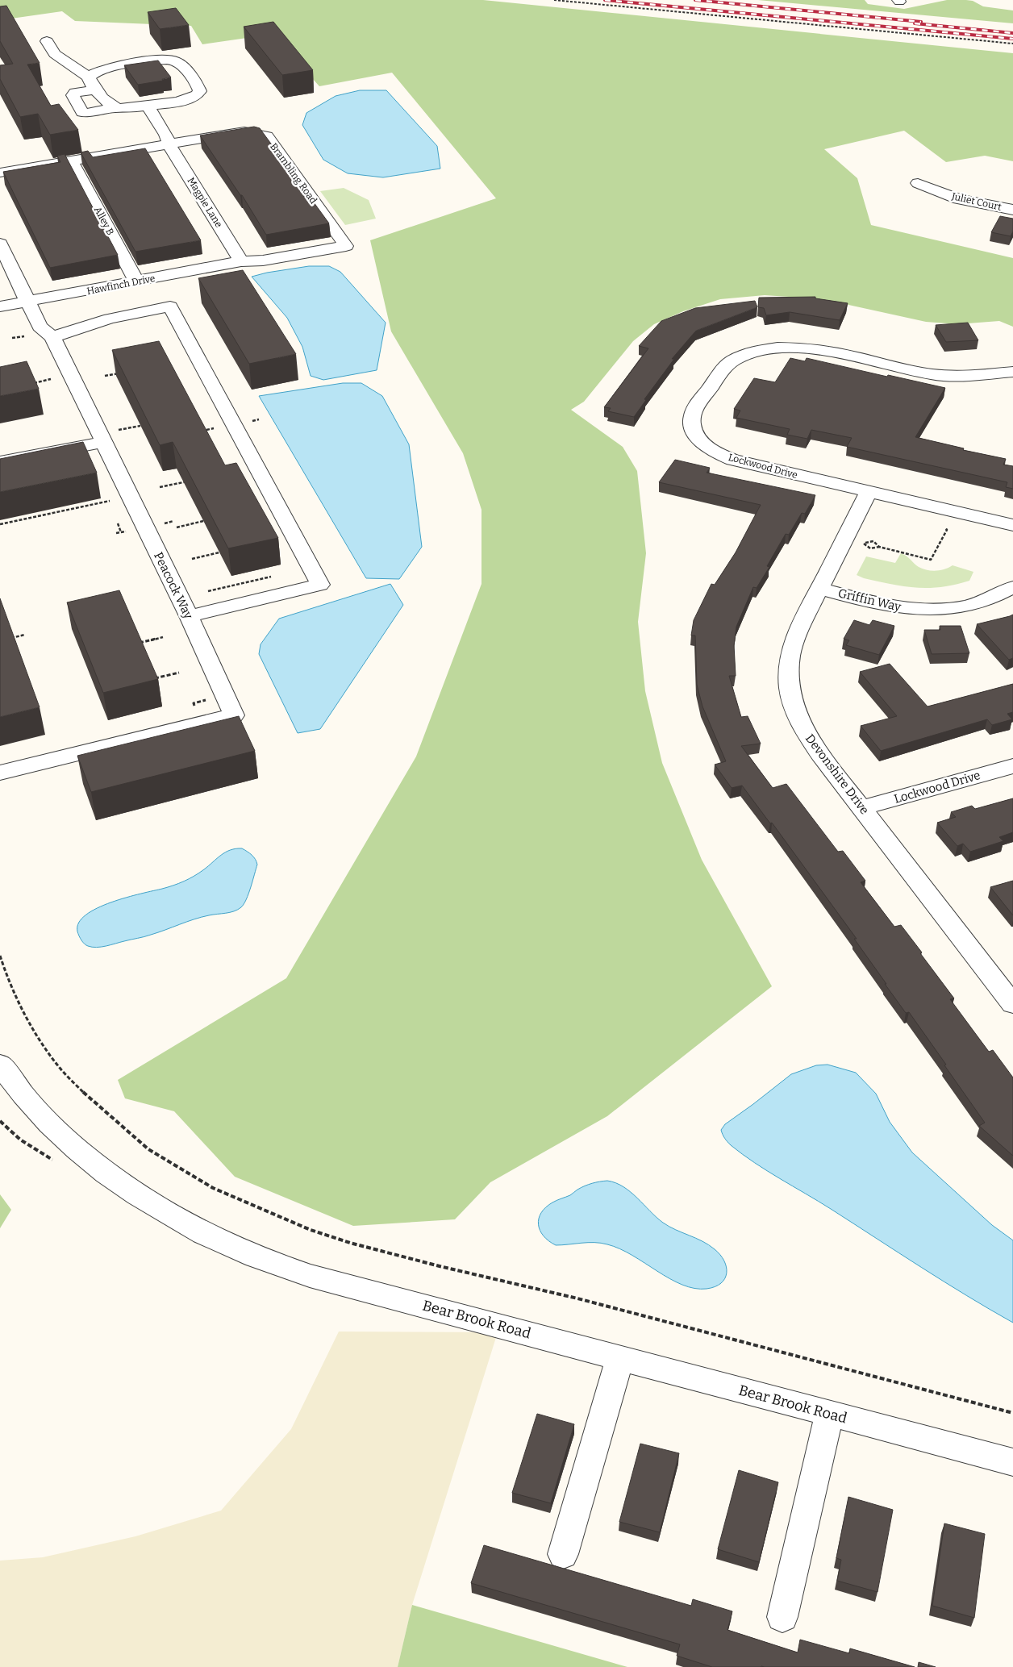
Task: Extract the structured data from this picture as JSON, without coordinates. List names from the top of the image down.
{
  "streets": {
    "street": [
      "Brambling Road",
      "Juliet Court",
      "Magpie Lane",
      "Alley B",
      "Hawfinch Drive",
      "Lockwood Drive",
      "Peacock Way",
      "Griffin Way",
      "Devonshire Drive",
      "Bear Brook Road"
    ]
  },
  "crossings": [
    ["Brambling Road", "Magpie Lane"],
    ["Brambling Road", "Alley B"],
    ["Brambling Road", "Hawfinch Drive"],
    ["Magpie Lane", "Hawfinch Drive"],
    ["Alley B", "Hawfinch Drive"],
    ["Hawfinch Drive", "Peacock Way"],
    ["Lockwood Drive", "Devonshire Drive"],
    ["Griffin Way", "Devonshire Drive"]
  ]
}
